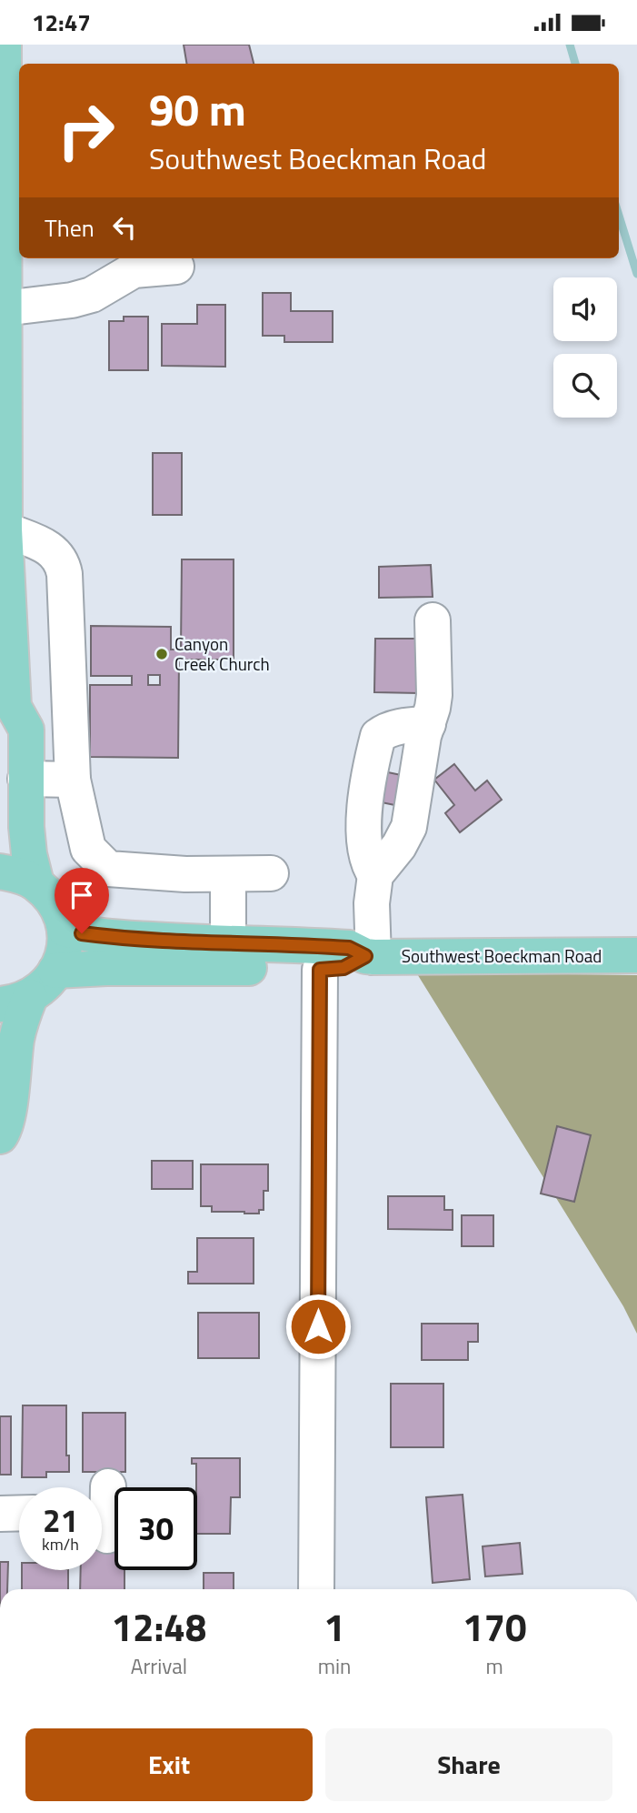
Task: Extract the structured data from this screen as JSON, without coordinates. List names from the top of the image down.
{
  "streets": {
    "main road": ["Southwest Boeckman Road"]
  },
  "places": ["Canyon Creek Church"],
  "page": {
    "status": "12:47",
    "turn": ["90 m", "Southwest Boeckman Road"],
    "then": "Then",
    "speed": "21 km/h",
    "limit": "30",
    "eta": [
      "12:48",
      "Arrival",
      "1",
      "min",
      "170",
      "m"
    ],
    "buttons": ["Exit", "Share"]
  }
}
